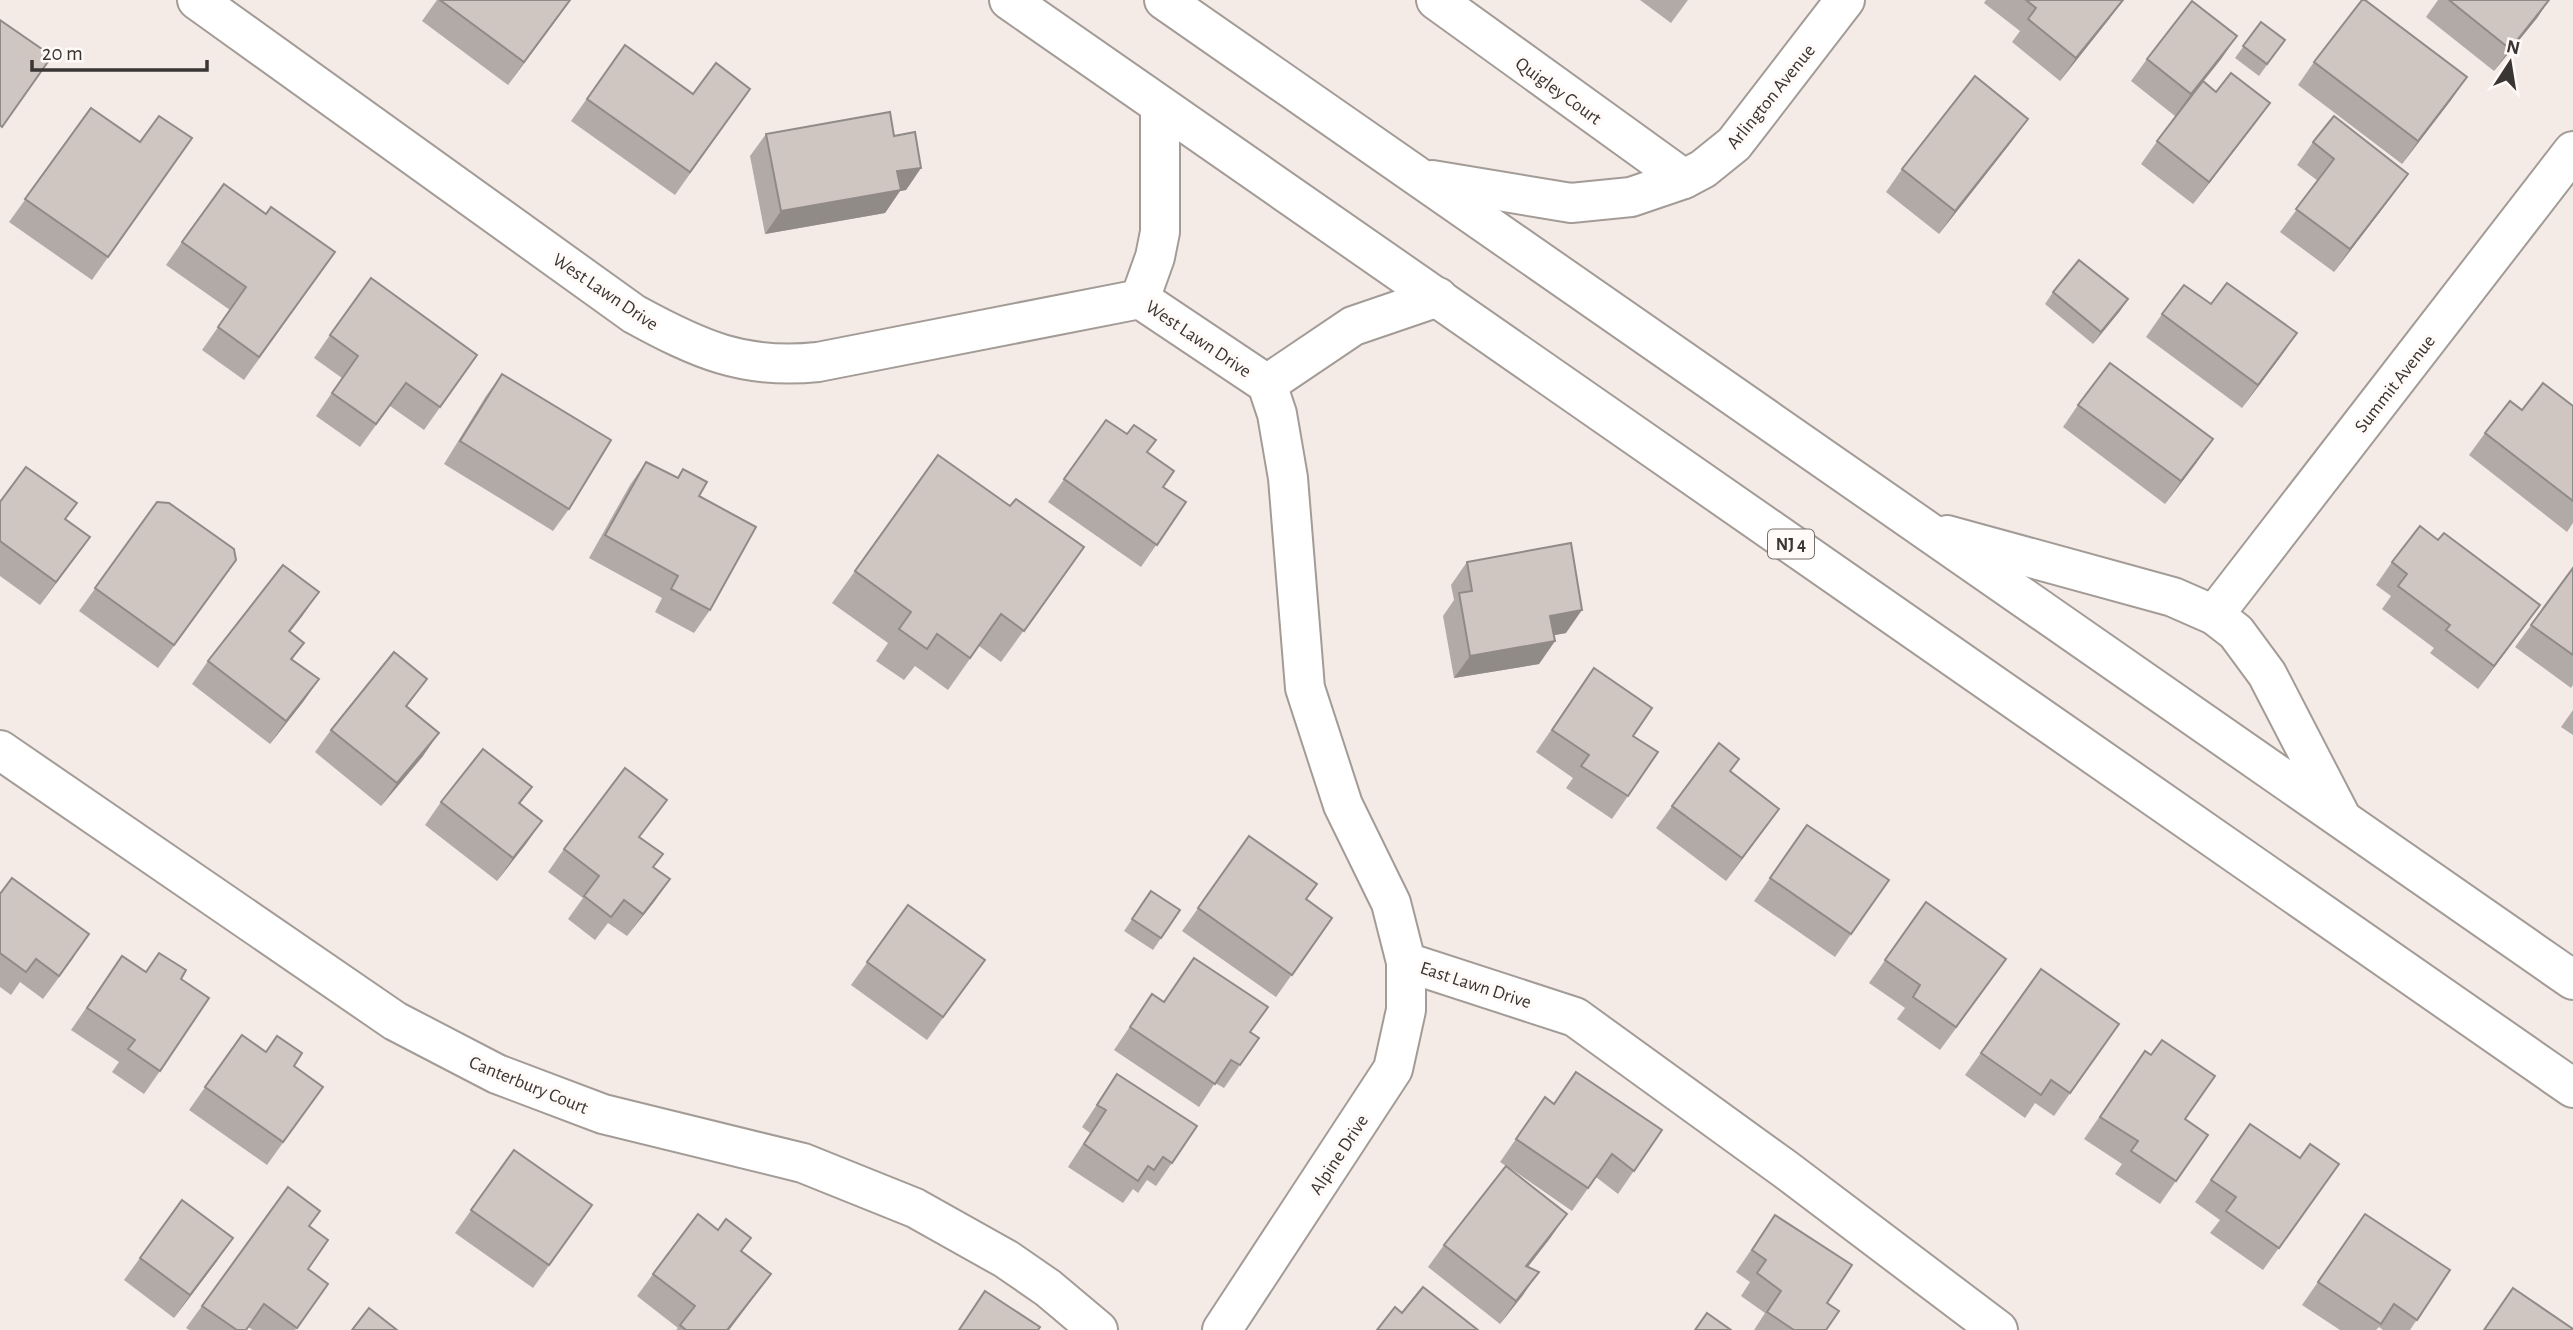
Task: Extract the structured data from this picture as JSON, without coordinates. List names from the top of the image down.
{
  "streets": {
    "main road": [
      "Quigley Court",
      "Arlington Avenue",
      "West Lawn Drive",
      "Summit Avenue",
      "NJ 4",
      "East Lawn Drive",
      "Canterbury Court",
      "Alpine Drive"
    ]
  },
  "crossings": [
    ["Quigley Court", "Arlington Avenue"],
    ["West Lawn Drive", "East Lawn Drive"],
    ["East Lawn Drive", "Alpine Drive"]
  ],
  "scale_bar": "20 m",
  "north": "top"
}
